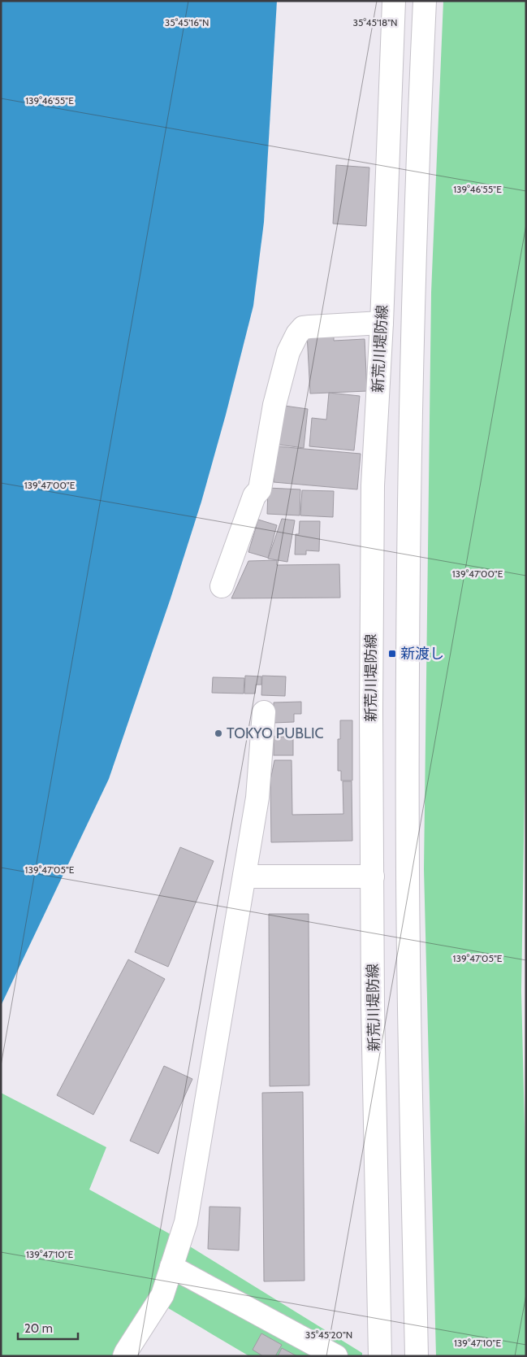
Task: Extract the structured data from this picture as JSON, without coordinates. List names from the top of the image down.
{
  "streets": {
    "main road": ["新荒川堤防線"]
  },
  "places": {
    "transit": ["新渡し"],
    "other": ["TOKYO PUBLIC"]
  },
  "scale_bar": "20 m",
  "coordinates": [
    "35°45'16\"N",
    "35°45'18\"N",
    "139°46'55\"E",
    "139°47'00\"E",
    "139°47'05\"E",
    "139°47'10\"E",
    "35°45'20\"N"
  ]
}
